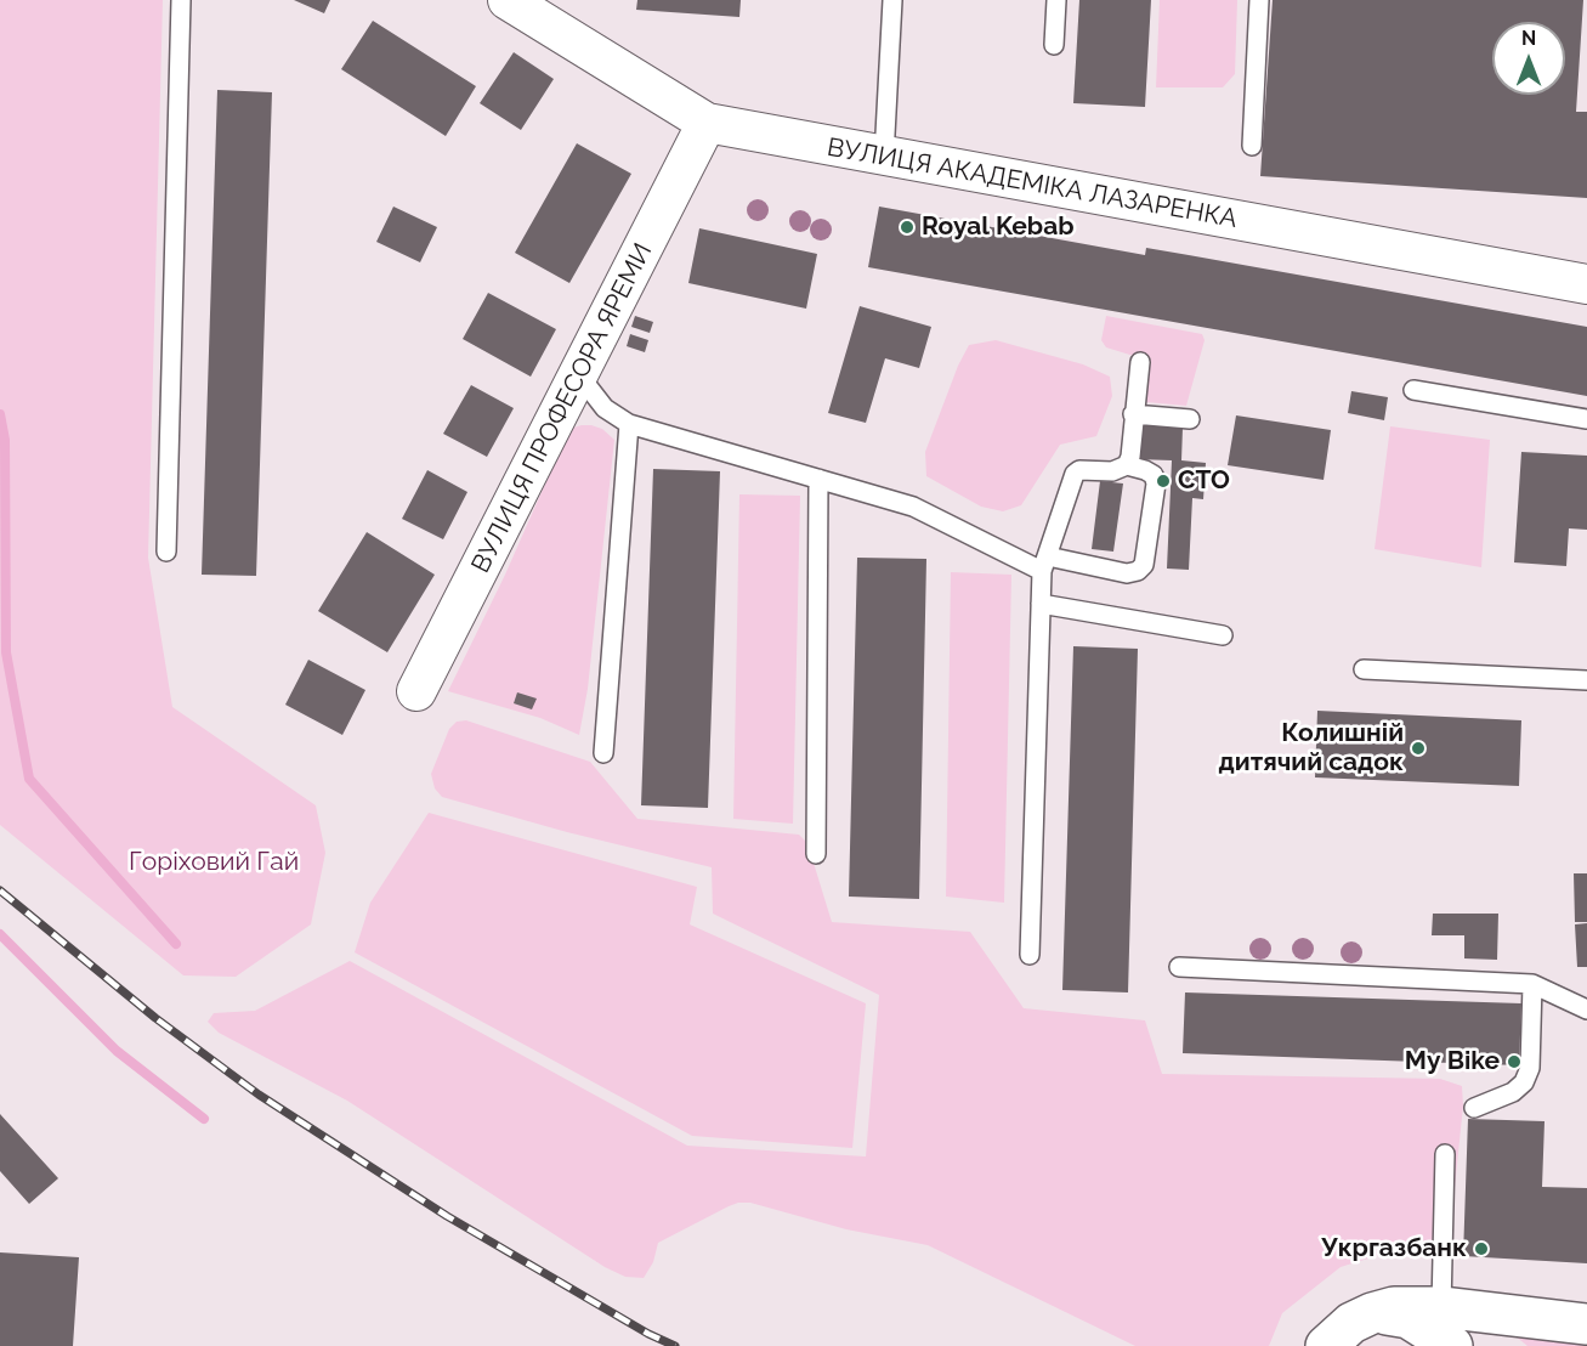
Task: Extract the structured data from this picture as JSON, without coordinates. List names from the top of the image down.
{
  "streets": {
    "street": ["ВУЛИЦЯ АКАДЕМІКА ЛАЗАРЕНКА", "ВУЛИЦЯ ПРОФЕСОРА ЯРЕМИ"]
  },
  "crossings": [
    ["ВУЛИЦЯ АКАДЕМІКА ЛАЗАРЕНКА", "ВУЛИЦЯ ПРОФЕСОРА ЯРЕМИ"]
  ],
  "parks": ["Горіховий Гай"],
  "places": [
    "Royal Kebab",
    "СТО",
    "Колишній дитячий садок",
    "My Bike",
    "Укргазбанк"
  ],
  "north": "top"
}
